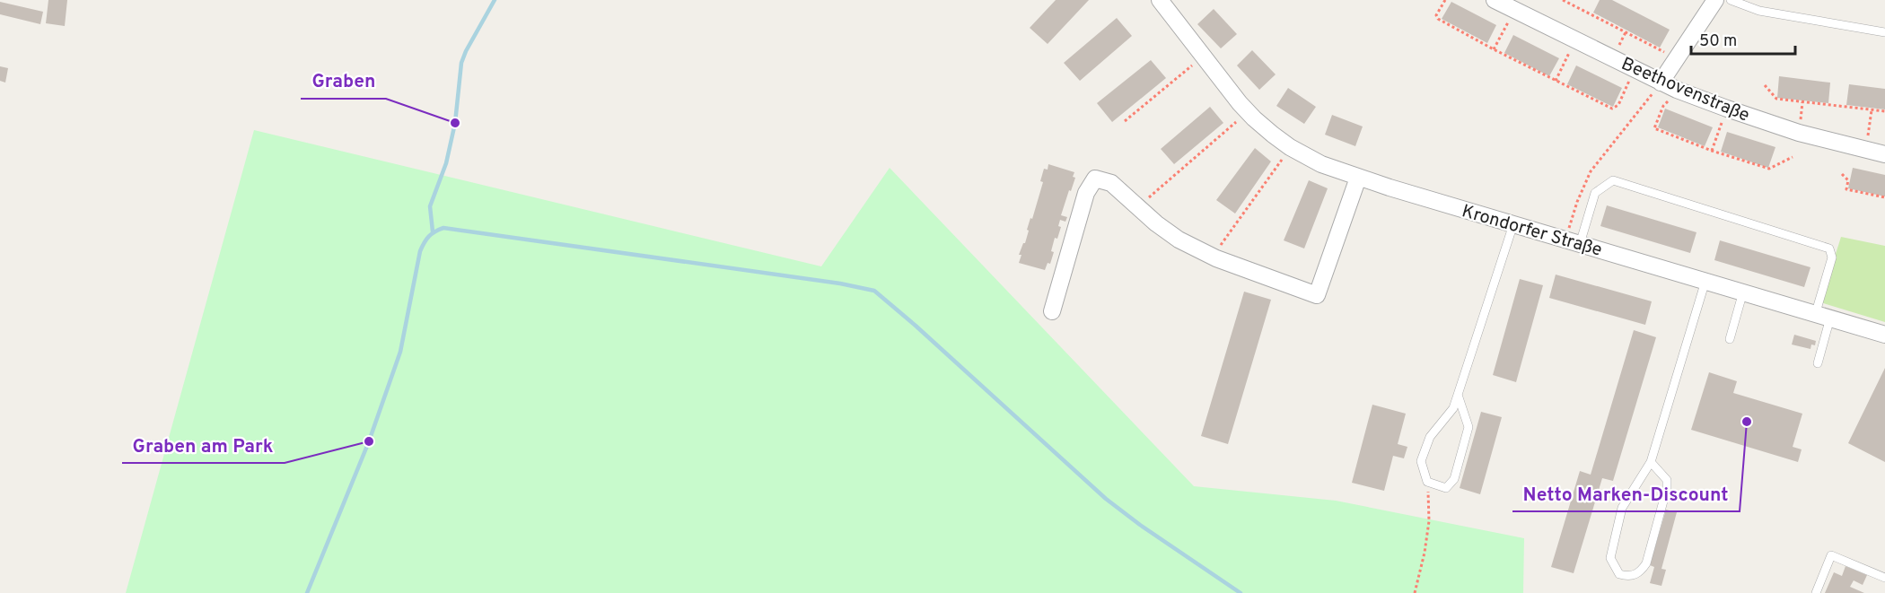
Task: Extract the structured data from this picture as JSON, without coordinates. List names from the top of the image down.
{
  "streets": {
    "street": ["Beethovenstraße", "Krondorfer Straße"]
  },
  "places": ["Graben", "Netto Marken-Discount", "Graben am Park"],
  "scale_bar": "50 m"
}
